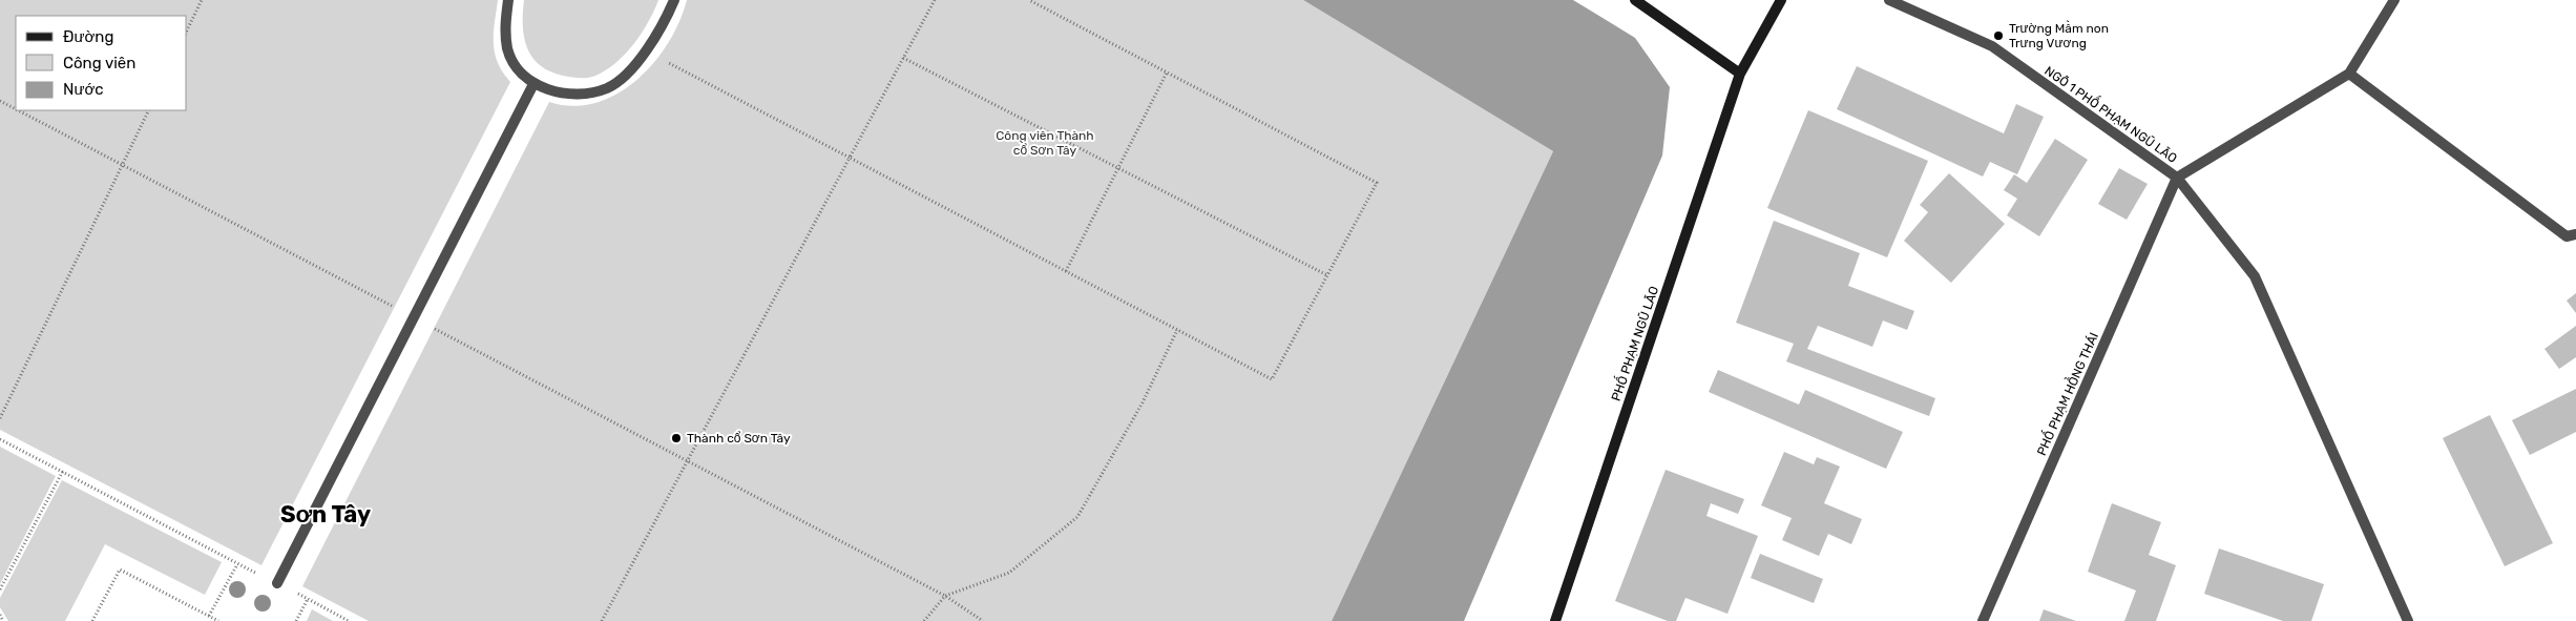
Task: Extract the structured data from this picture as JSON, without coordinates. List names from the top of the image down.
{
  "streets": {
    "main road": ["PHỐ PHẠM NGŨ LÃO"],
    "street": ["NGÕ 1 PHỐ PHẠM NGŨ LÃO", "PHỐ PHẠM HỒNG THÁI"]
  },
  "crossings": [
    ["NGÕ 1 PHỐ PHẠM NGŨ LÃO", "PHỐ PHẠM HỒNG THÁI"]
  ],
  "districts": ["Sơn Tây"],
  "parks": ["Công viên Thành cổ Sơn Tây"],
  "places": ["Trường Mầm non Trưng Vương", "Thành cổ Sơn Tây"],
  "legend": ["Đường", "Công viên", "Nước"]
}
